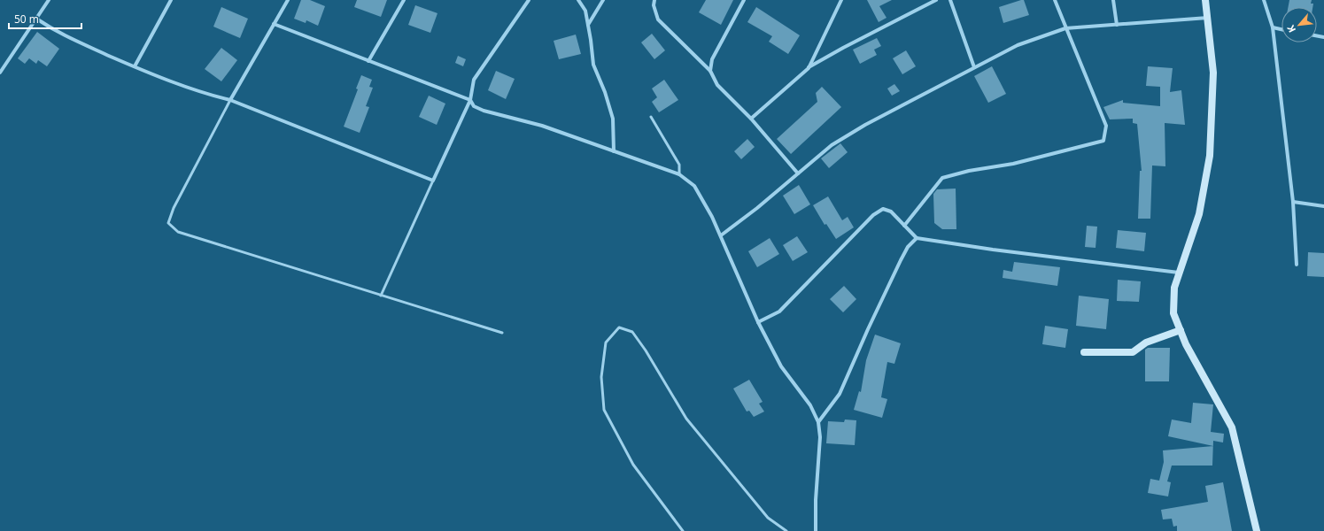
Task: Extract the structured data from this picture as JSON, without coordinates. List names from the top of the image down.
{
  "scale_bar": "50 m",
  "north": "bottom left"
}
